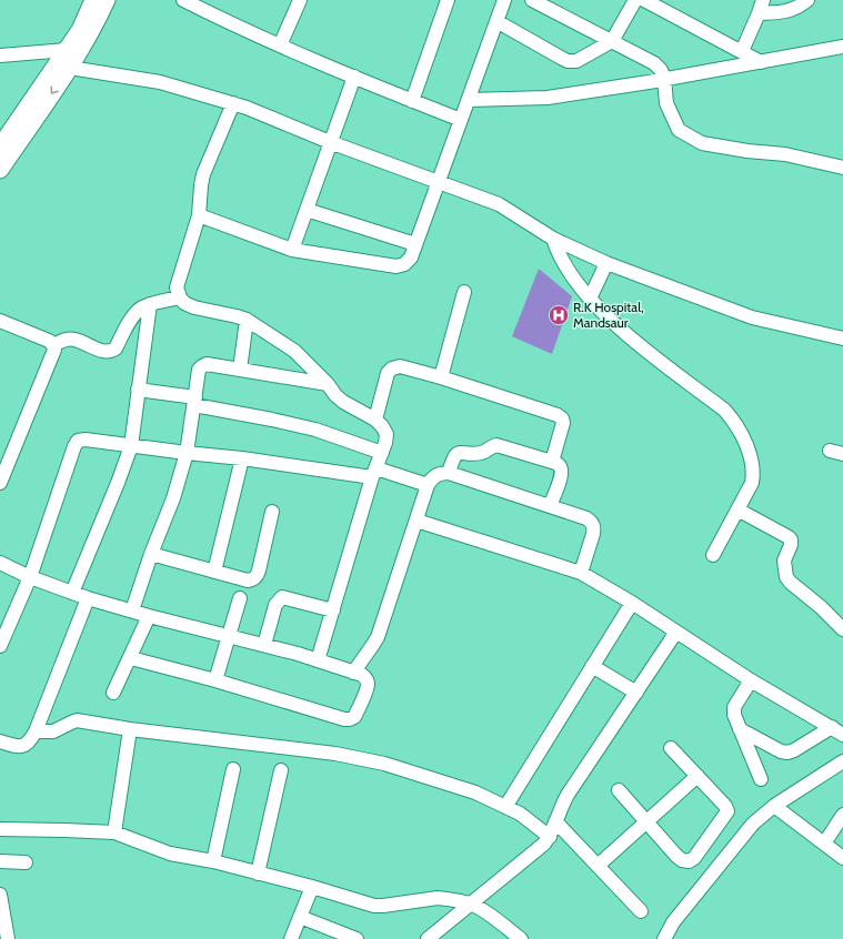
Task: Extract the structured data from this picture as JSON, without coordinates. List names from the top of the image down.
{
  "places": {
    "hospital": ["R.K Hospital, Mandsaur"]
  }
}
